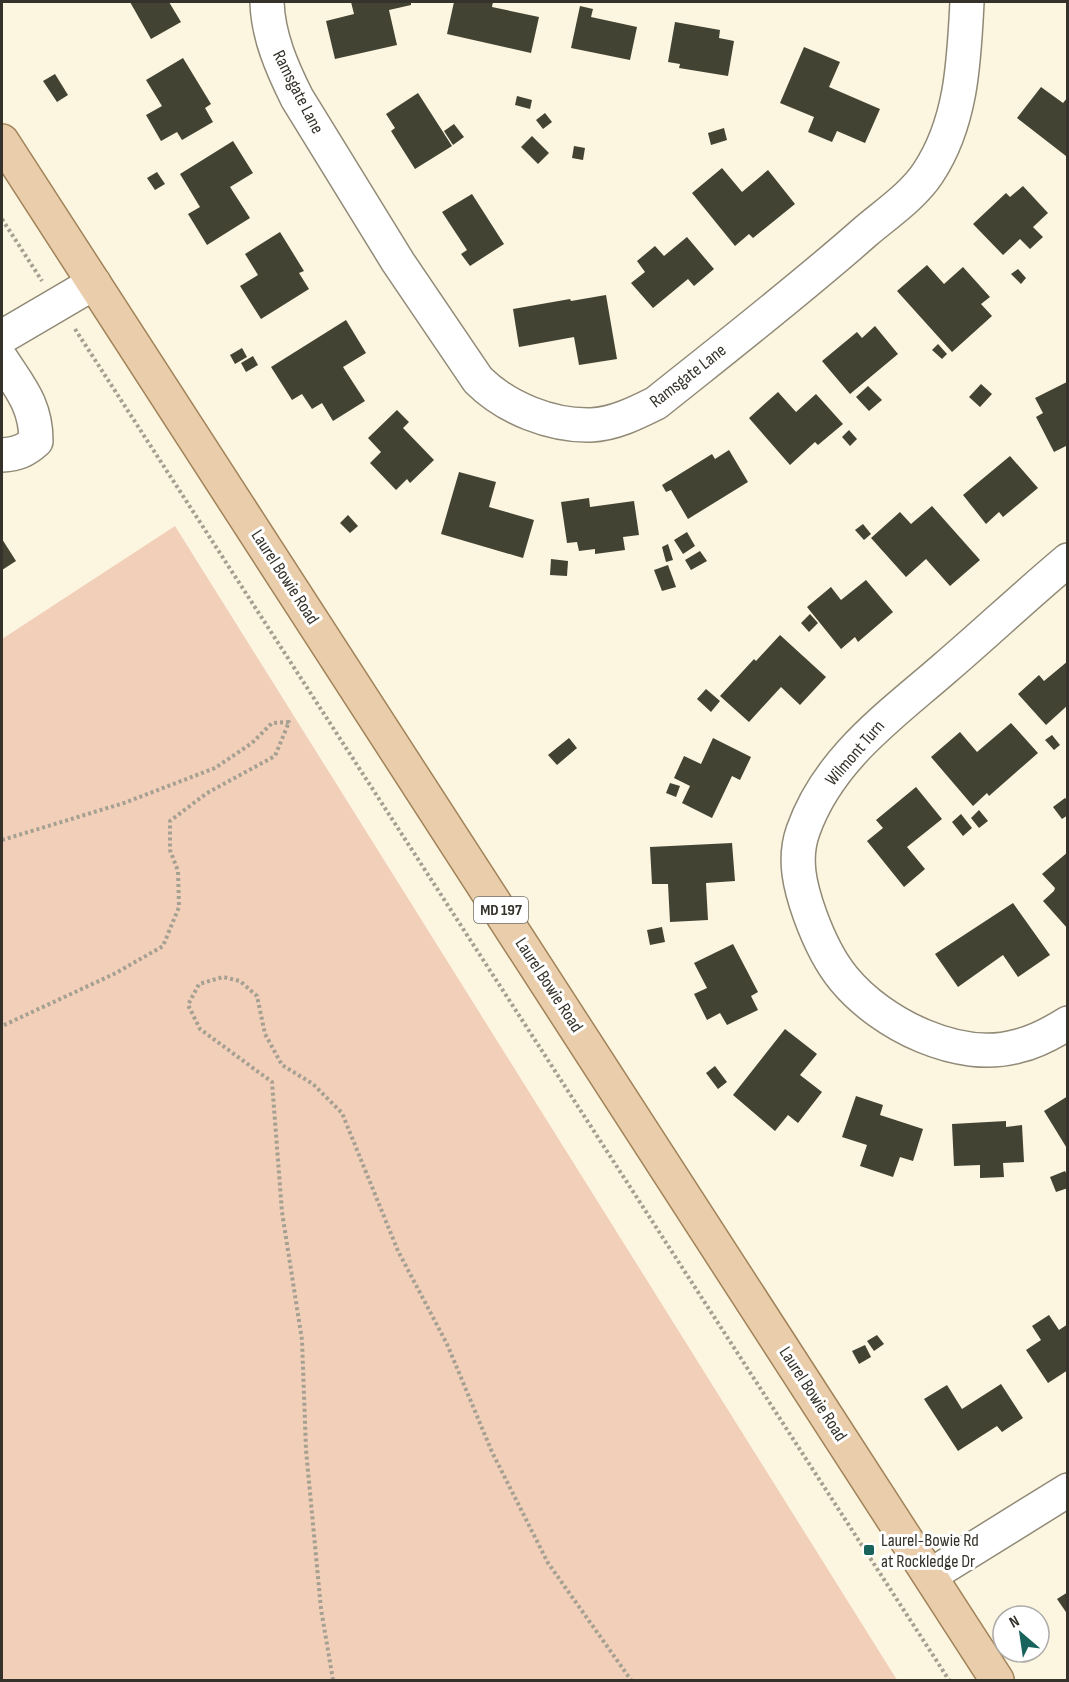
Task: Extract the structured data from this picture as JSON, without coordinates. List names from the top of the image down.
{
  "streets": {
    "main road": ["Laurel Bowie Road", "MD 197"],
    "street": ["Ramsgate Lane", "Wilmont Turn"]
  },
  "places": {
    "transit": ["Laurel-Bowie Rd at Rockledge Dr"]
  },
  "north": "top left"
}
